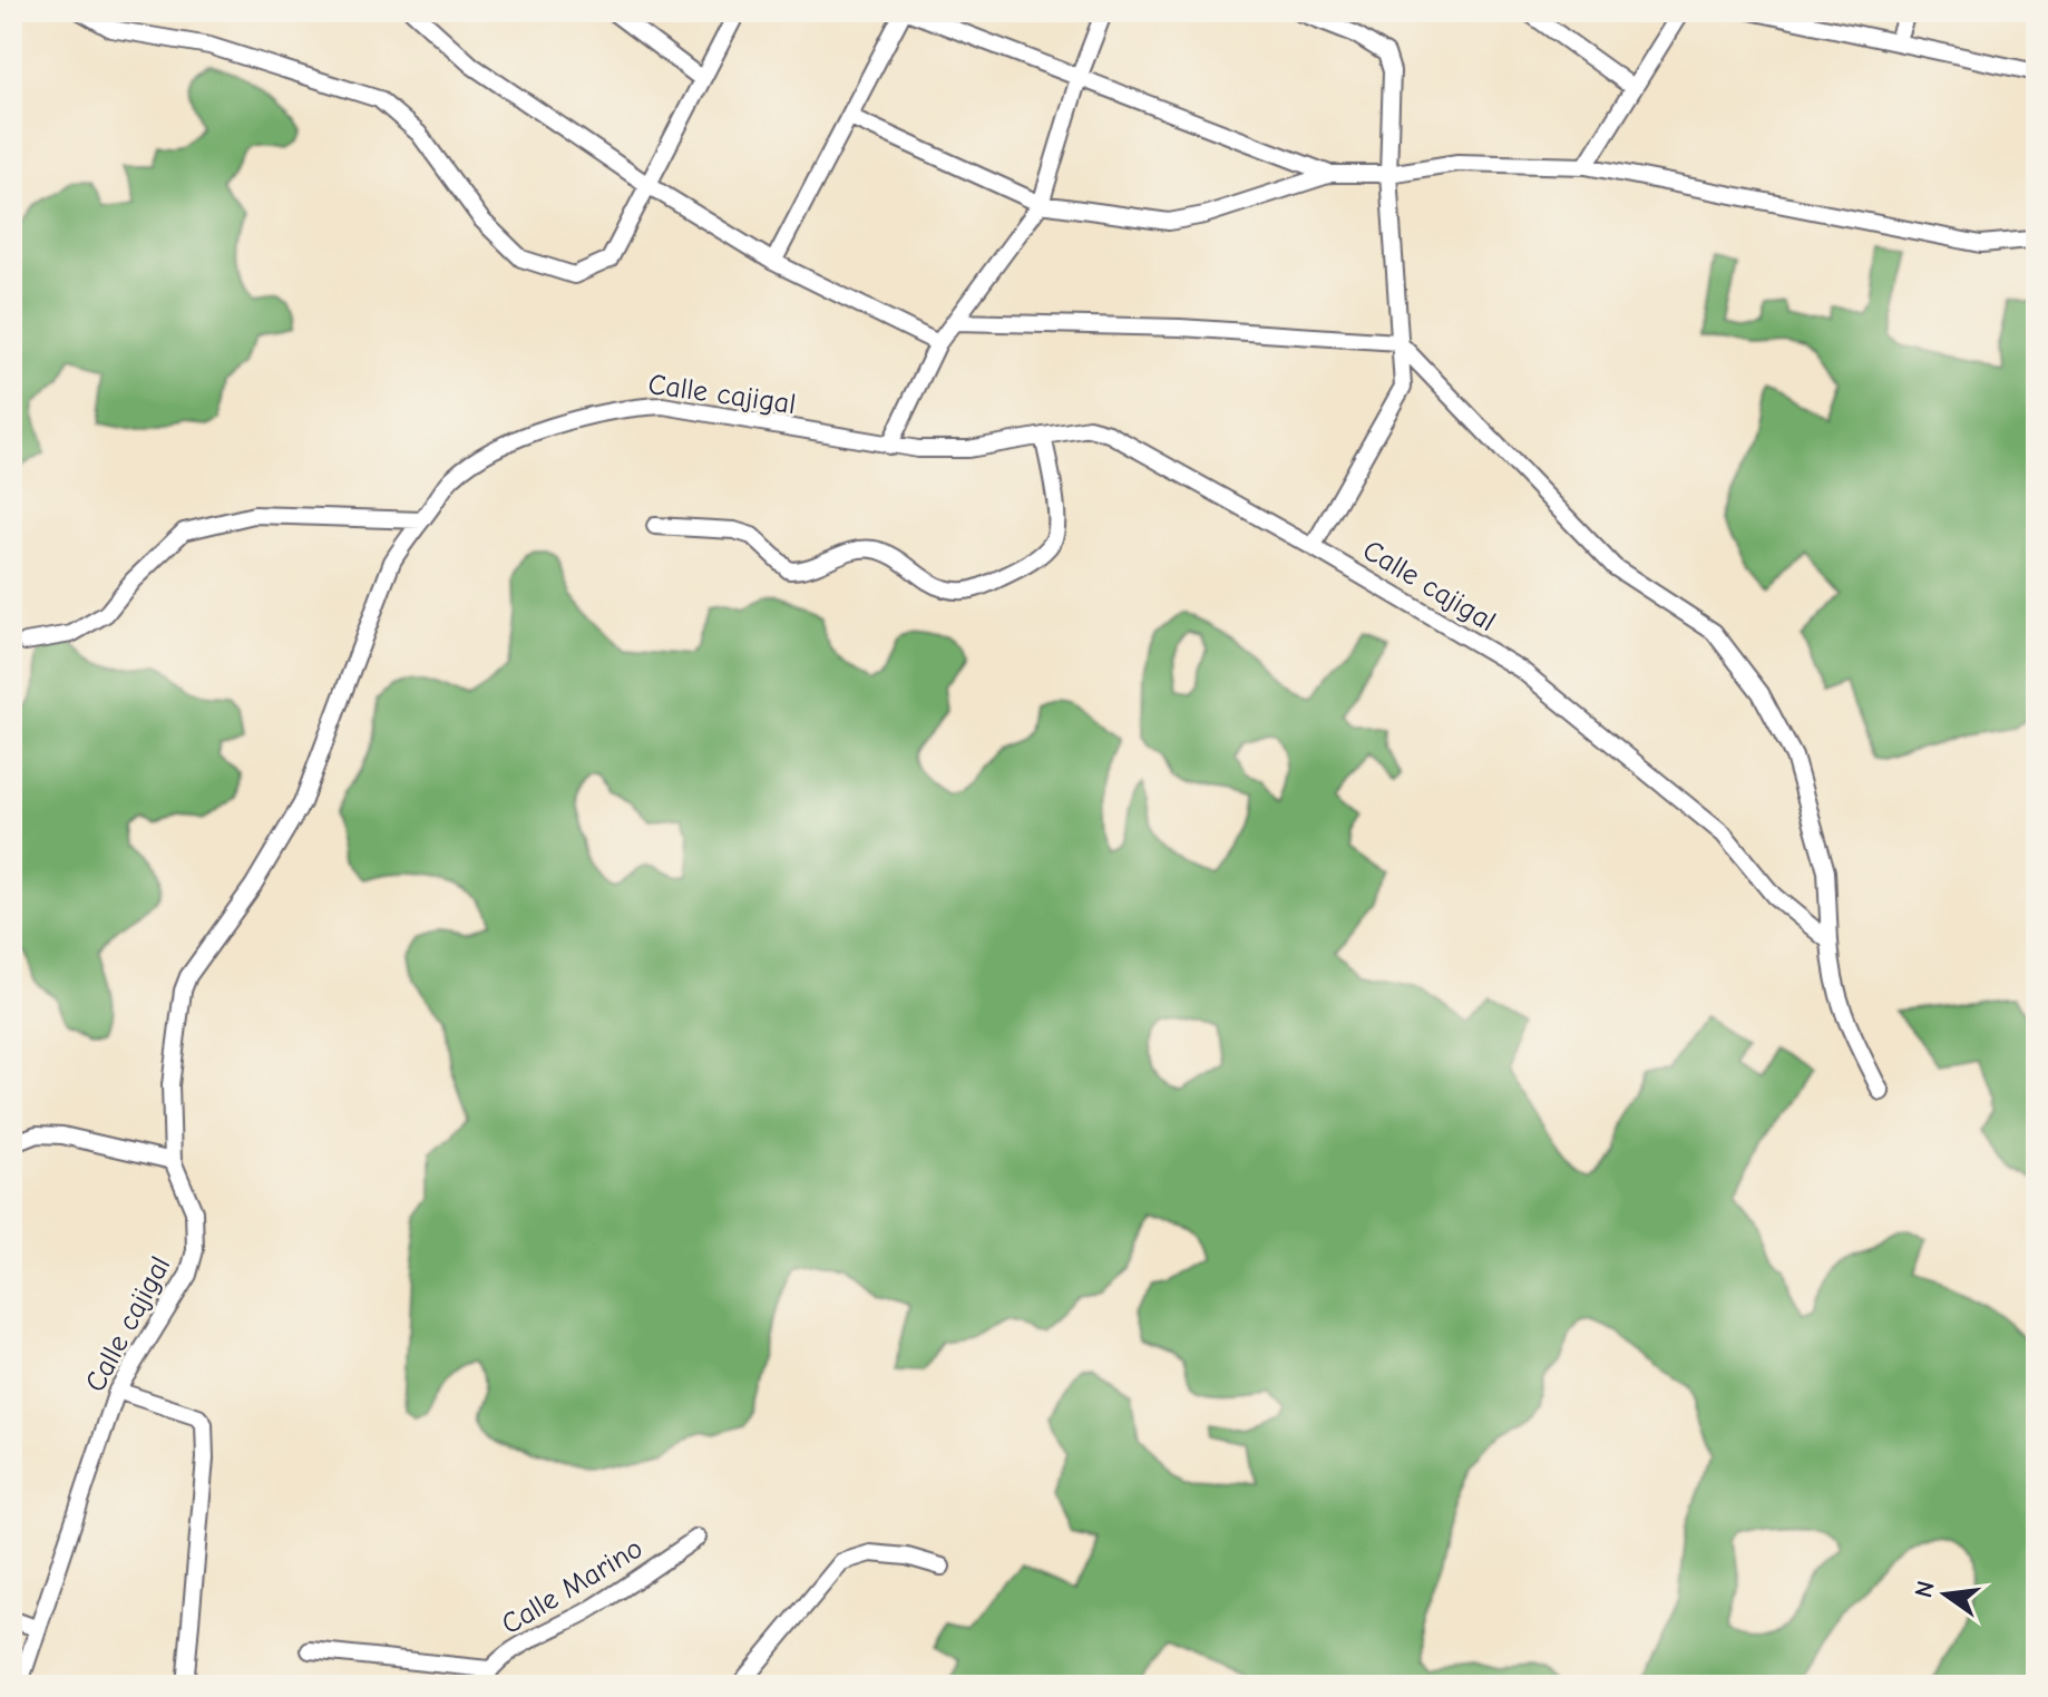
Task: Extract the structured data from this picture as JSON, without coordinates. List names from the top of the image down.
{
  "streets": {
    "street": ["Calle cajigal", "Calle Marino"]
  },
  "north": "left"
}
